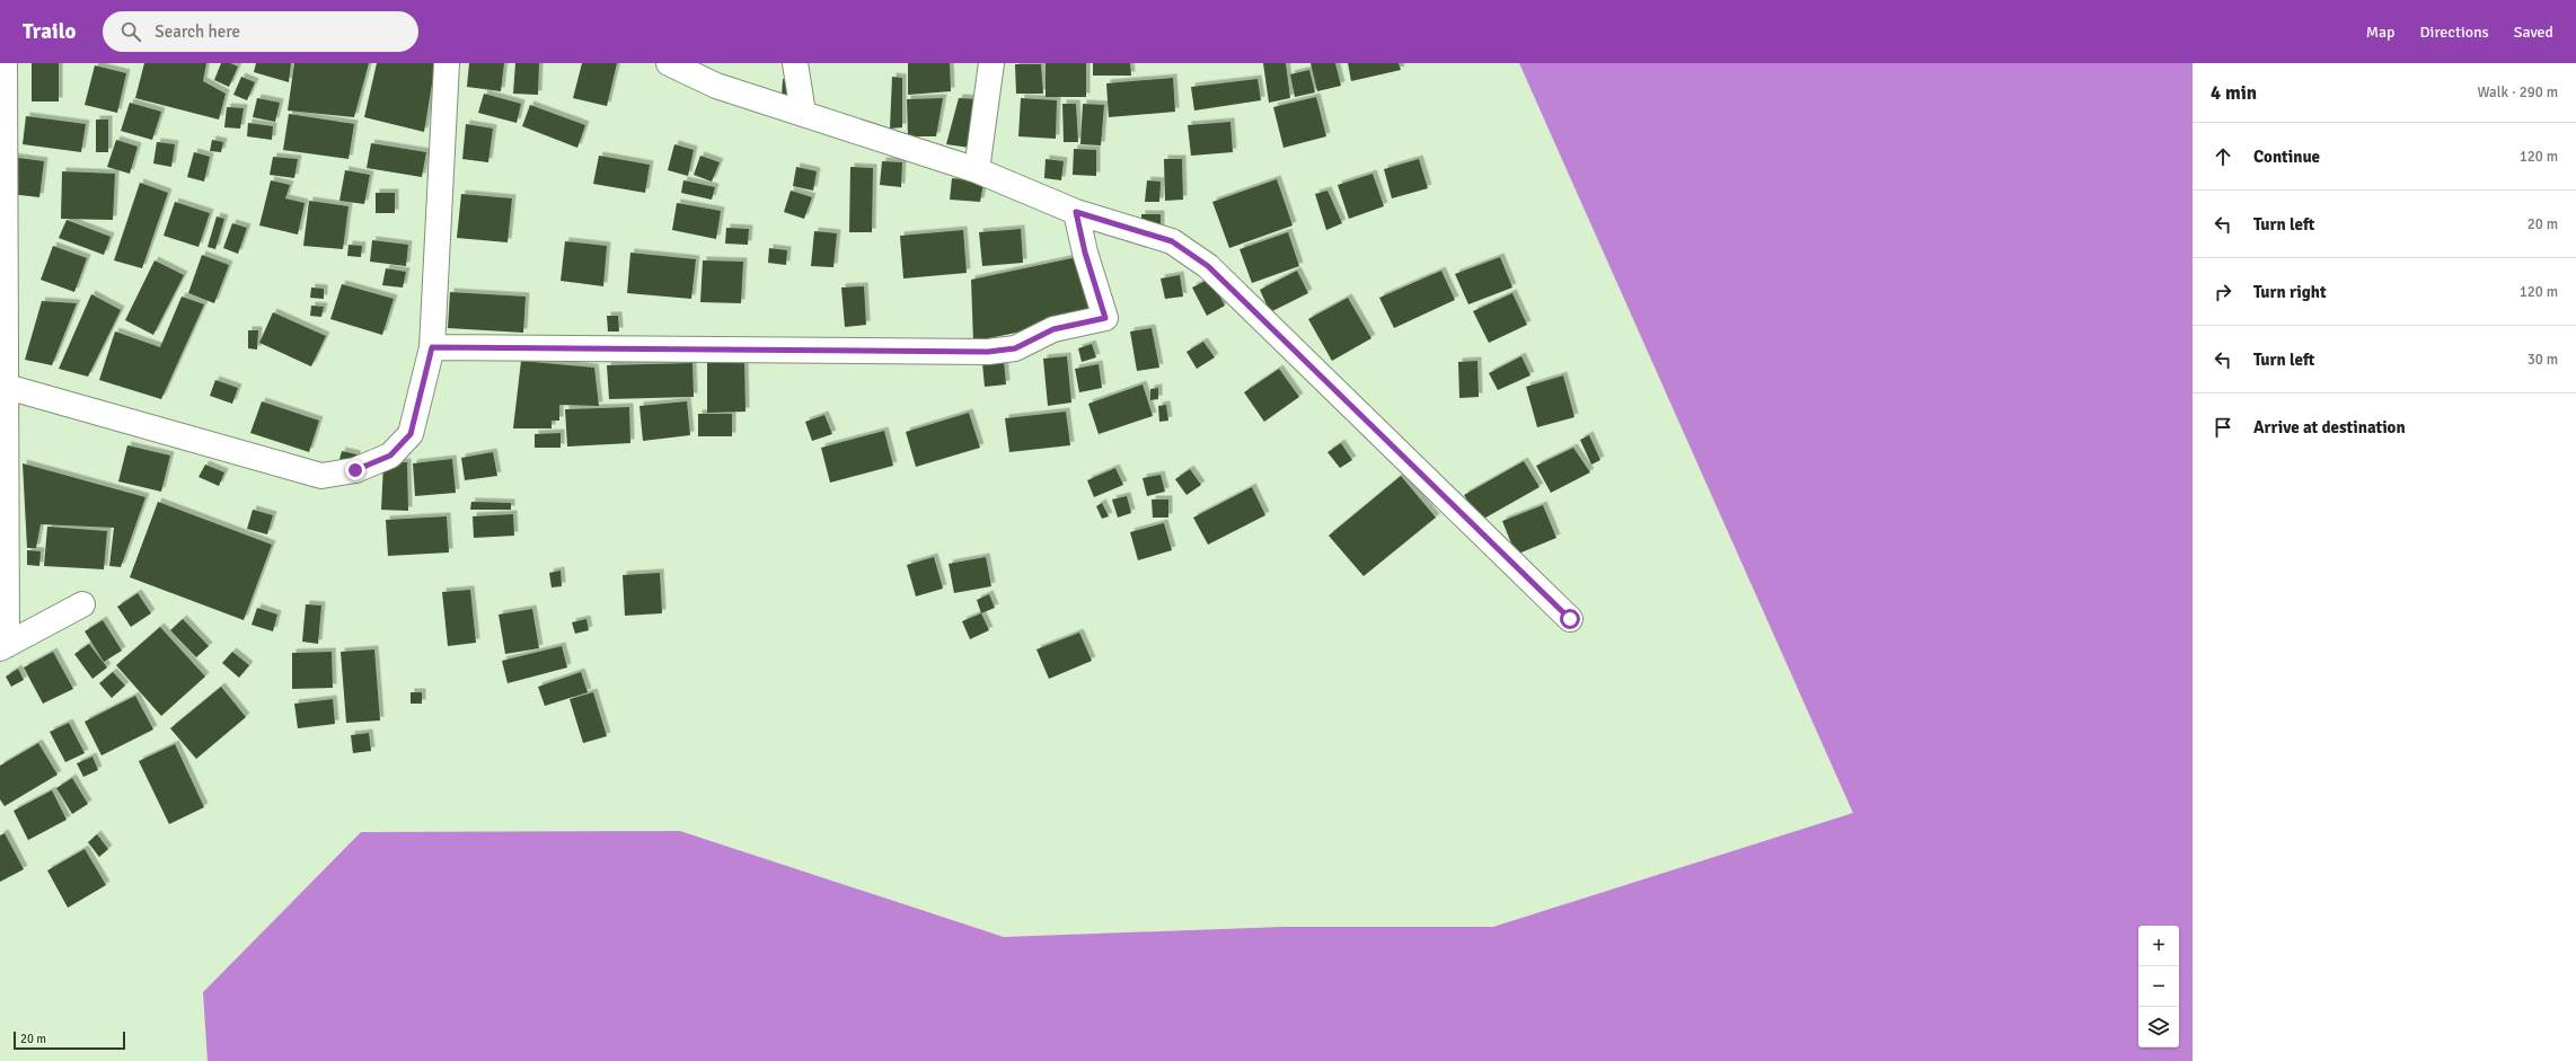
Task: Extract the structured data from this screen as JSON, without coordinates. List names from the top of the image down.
{
  "scale_bar": "20 m",
  "page": {
    "header": "Trailo",
    "search": "Search here",
    "nav": ["Map", "Directions", "Saved"],
    "heading": ["4 min", "Walk · 290 m"],
    "list": [
      ["Continue", "120 m"],
      ["Turn left", "20 m"],
      ["Turn right", "120 m"],
      ["Turn left", "30 m"],
      "Arrive at destination"
    ],
    "map_buttons": ["+", "−"],
    "scale": "20 m"
  }
}
